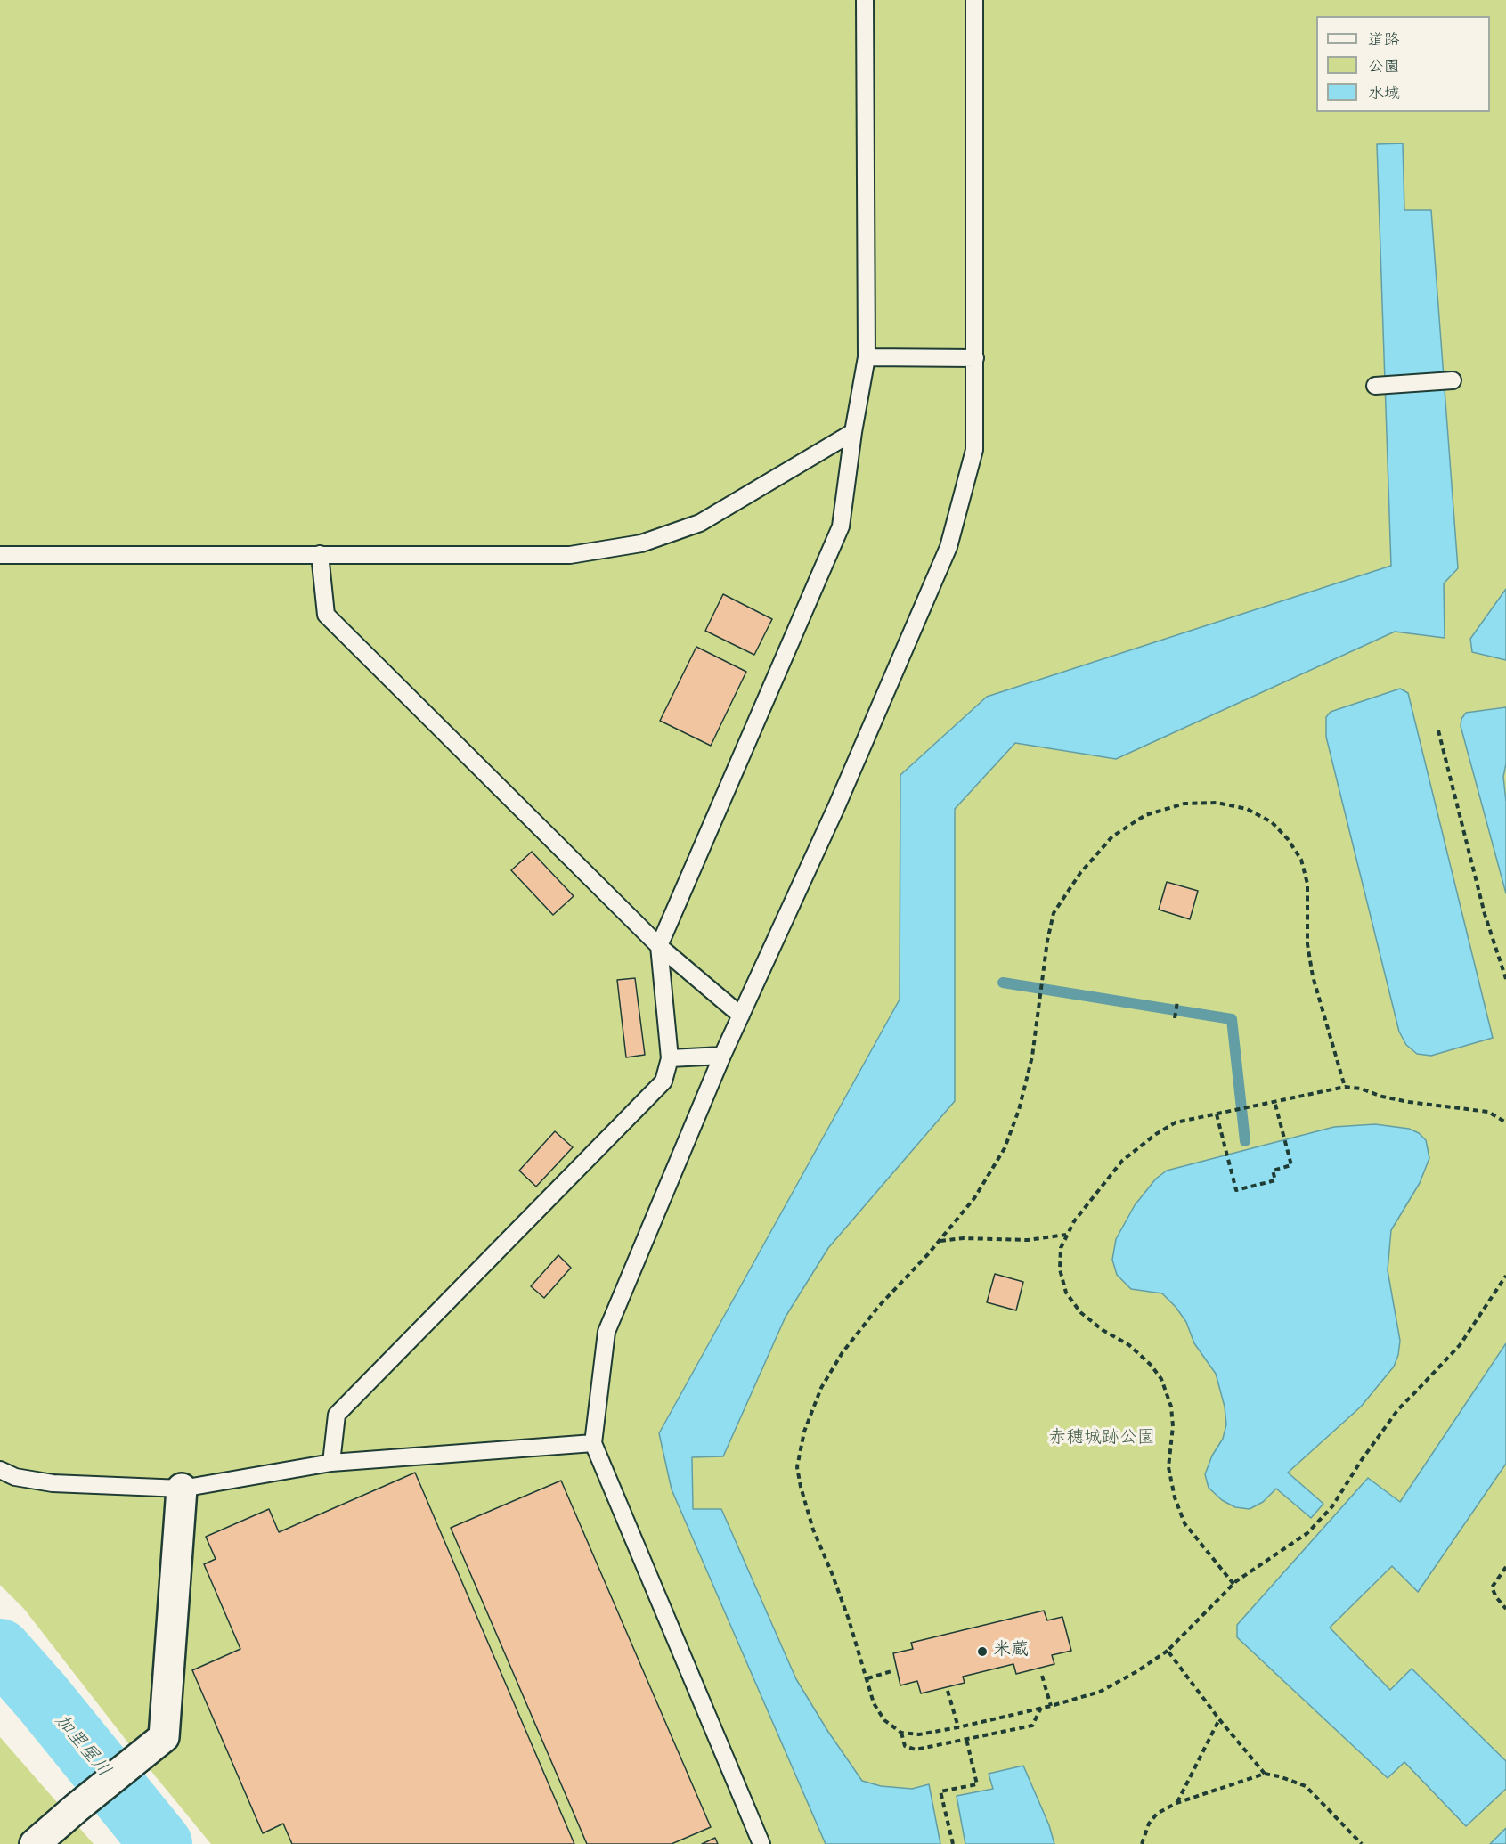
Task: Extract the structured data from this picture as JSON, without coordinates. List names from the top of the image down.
{
  "water": ["加里屋川"],
  "parks": ["赤穂城跡公園"],
  "places": ["米蔵"],
  "legend": ["道路", "公園", "水域"]
}
